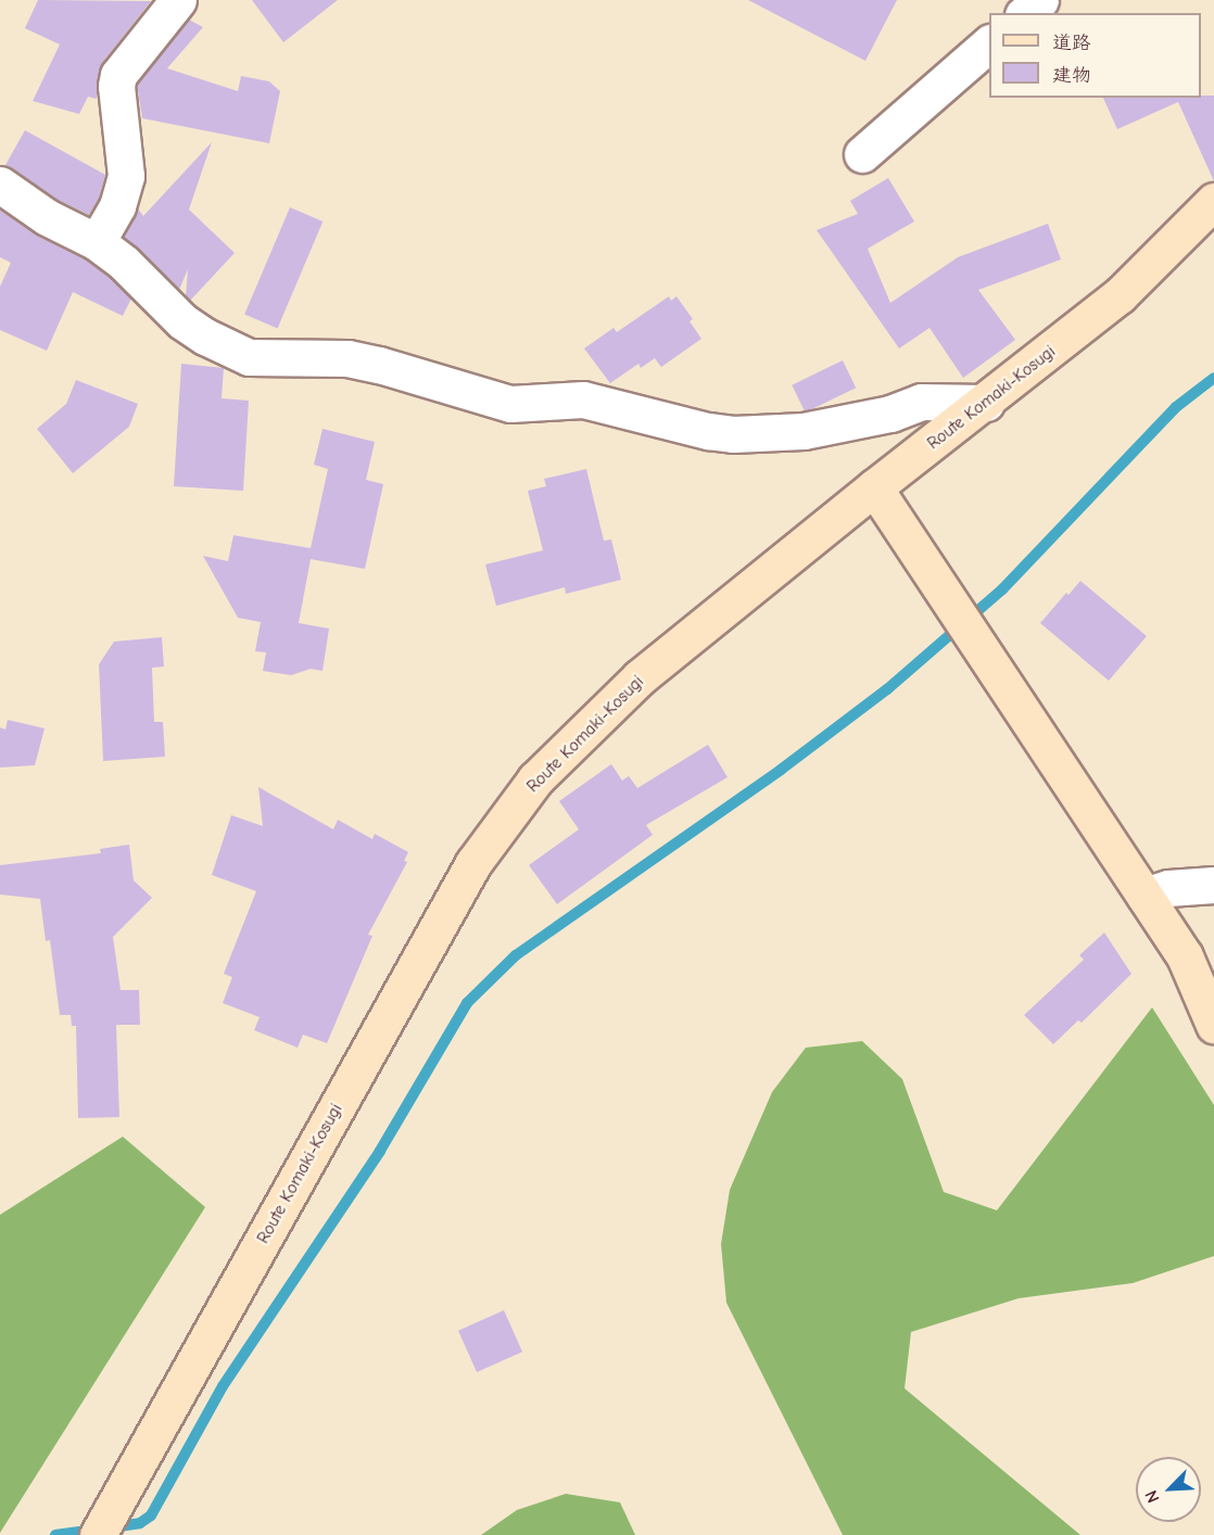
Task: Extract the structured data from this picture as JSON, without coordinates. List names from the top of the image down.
{
  "streets": {
    "main road": ["Route Komaki-Kosugi"]
  },
  "legend": ["道路", "建物"],
  "north": "bottom left"
}
